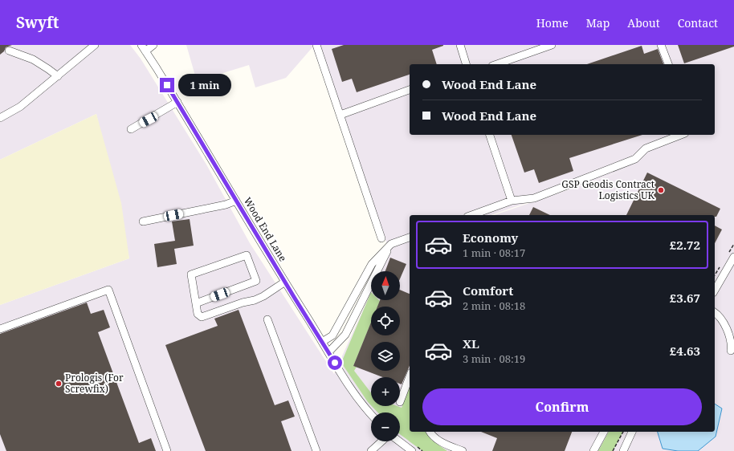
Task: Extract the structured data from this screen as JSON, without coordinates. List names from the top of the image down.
{
  "streets": {
    "street": ["Wood End Lane"]
  },
  "places": ["GSP Geodis Contract Logistics UK", "Prologis (For Screwfix)"],
  "north": "top",
  "page": {
    "header": "Swyft",
    "nav": [
      "Home",
      "Map",
      "About",
      "Contact"
    ],
    "banner": ["Wood End Lane", "Wood End Lane"],
    "bubble": "1 min",
    "list": [
      {
        "name": "Economy",
        "note": "1 min · 08:17",
        "value": "£2.72"
      },
      {
        "name": "Comfort",
        "note": "2 min · 08:18",
        "value": "£3.67"
      },
      {
        "name": "XL",
        "note": "3 min · 08:19",
        "value": "£4.63"
      }
    ],
    "map_buttons": ["+", "−"],
    "buttons": "Confirm"
  }
}
